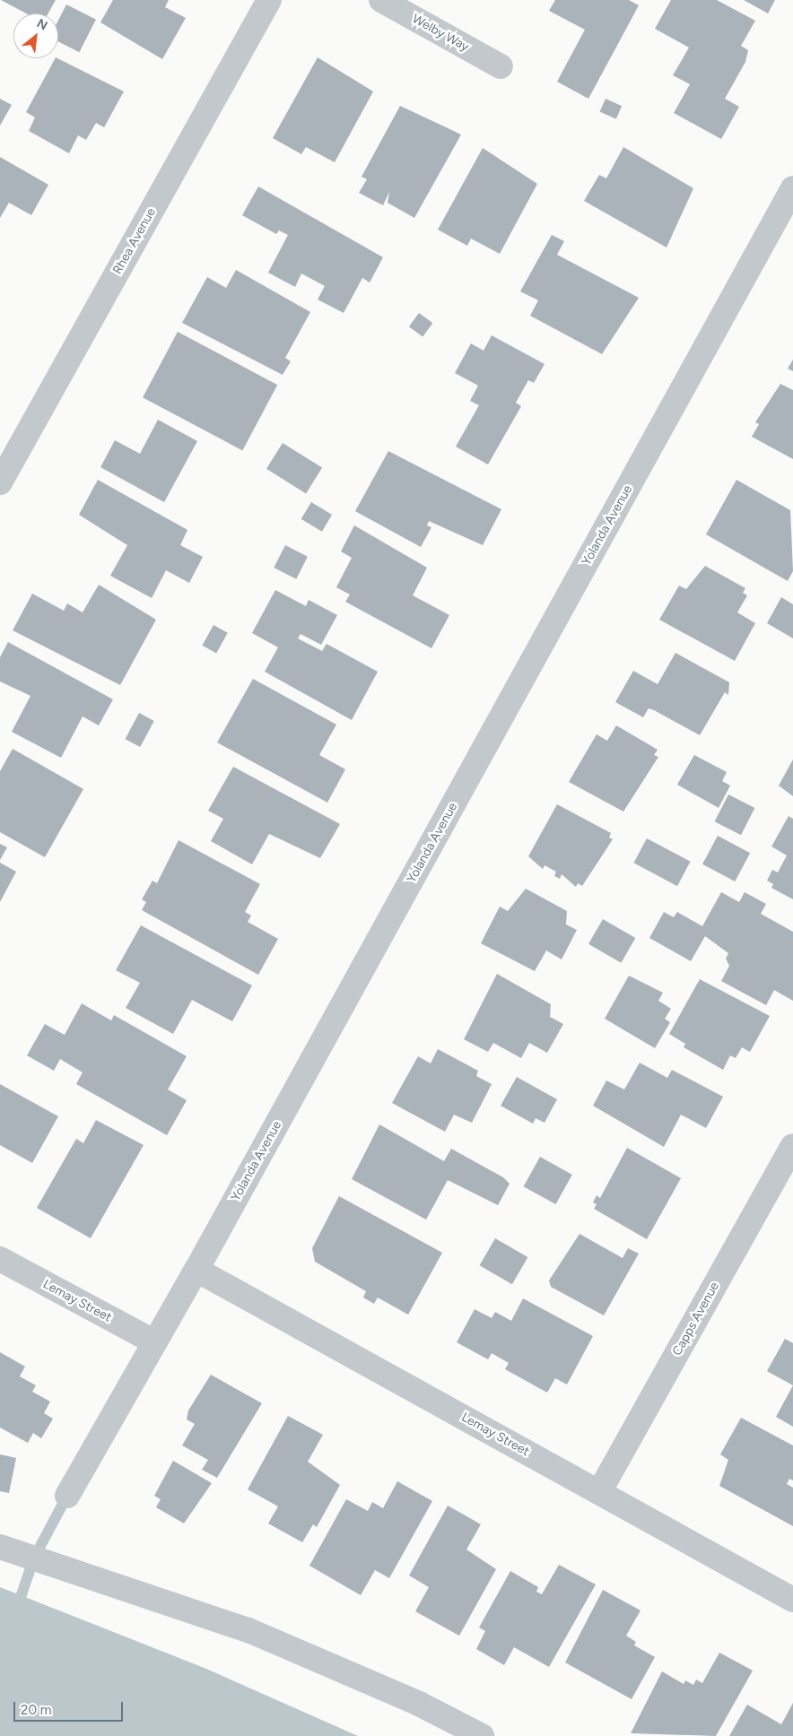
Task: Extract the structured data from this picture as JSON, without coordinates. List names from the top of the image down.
{
  "streets": {
    "street": [
      "Welby Way",
      "Rhea Avenue",
      "Yolanda Avenue",
      "Lemay Street",
      "Capps Avenue"
    ]
  },
  "crossings": [
    ["Yolanda Avenue", "Lemay Street"],
    ["Lemay Street", "Capps Avenue"]
  ],
  "scale_bar": "20 m",
  "north": "top right"
}
